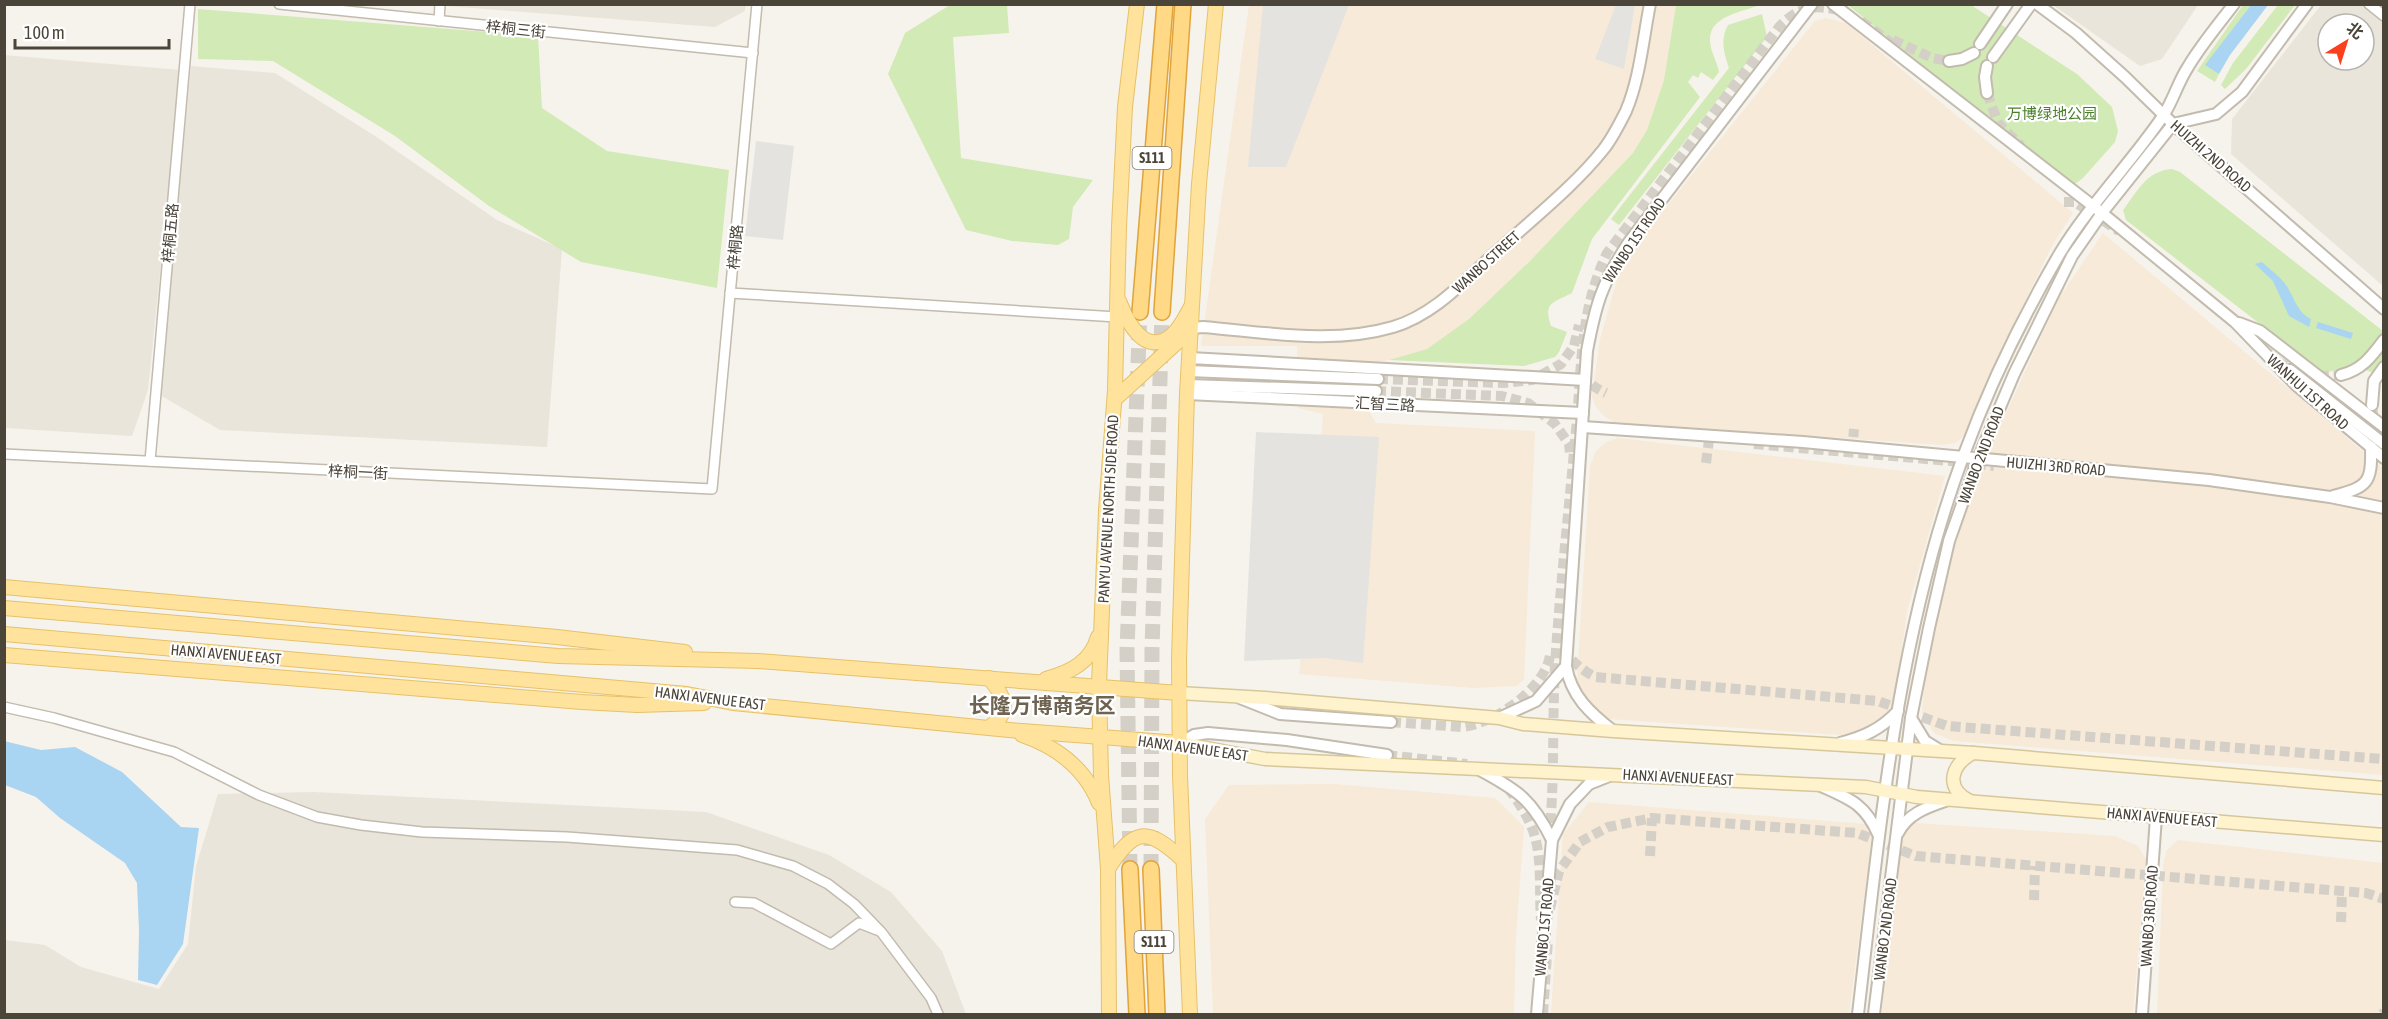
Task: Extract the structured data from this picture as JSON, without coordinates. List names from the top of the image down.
{
  "streets": {
    "highway": ["S111"],
    "main road": ["PANYU AVENUE NORTH SIDE ROAD", "HANXI AVENUE EAST"],
    "street": [
      "梓桐三街",
      "HUIZHI 2ND ROAD",
      "梓桐五路",
      "WANBO 1ST ROAD",
      "梓桐路",
      "WANBO STREET",
      "WANHUI 1ST ROAD",
      "汇智三路",
      "WANBO 2ND ROAD",
      "HUIZHI 3RD ROAD",
      "梓桐一街",
      "WANBO 3RD ROAD"
    ]
  },
  "crossings": [
    ["梓桐三街", "梓桐路"],
    ["HUIZHI 2ND ROAD", "WANBO 2ND ROAD"],
    ["梓桐五路", "梓桐一街"],
    ["WANBO 1ST ROAD", "汇智三路"],
    ["WANBO 1ST ROAD", "HUIZHI 3RD ROAD"],
    ["梓桐路", "梓桐一街"],
    ["WANHUI 1ST ROAD", "WANBO 2ND ROAD"],
    ["WANBO 2ND ROAD", "HUIZHI 3RD ROAD"],
    ["WANBO 2ND ROAD", "HANXI AVENUE EAST"],
    ["PANYU AVENUE NORTH SIDE ROAD", "HANXI AVENUE EAST"],
    ["HANXI AVENUE EAST", "WANBO 3RD ROAD"]
  ],
  "districts": ["长隆万博商务区"],
  "parks": ["万博绿地公园"],
  "scale_bar": "100 m",
  "north": "top right"
}
